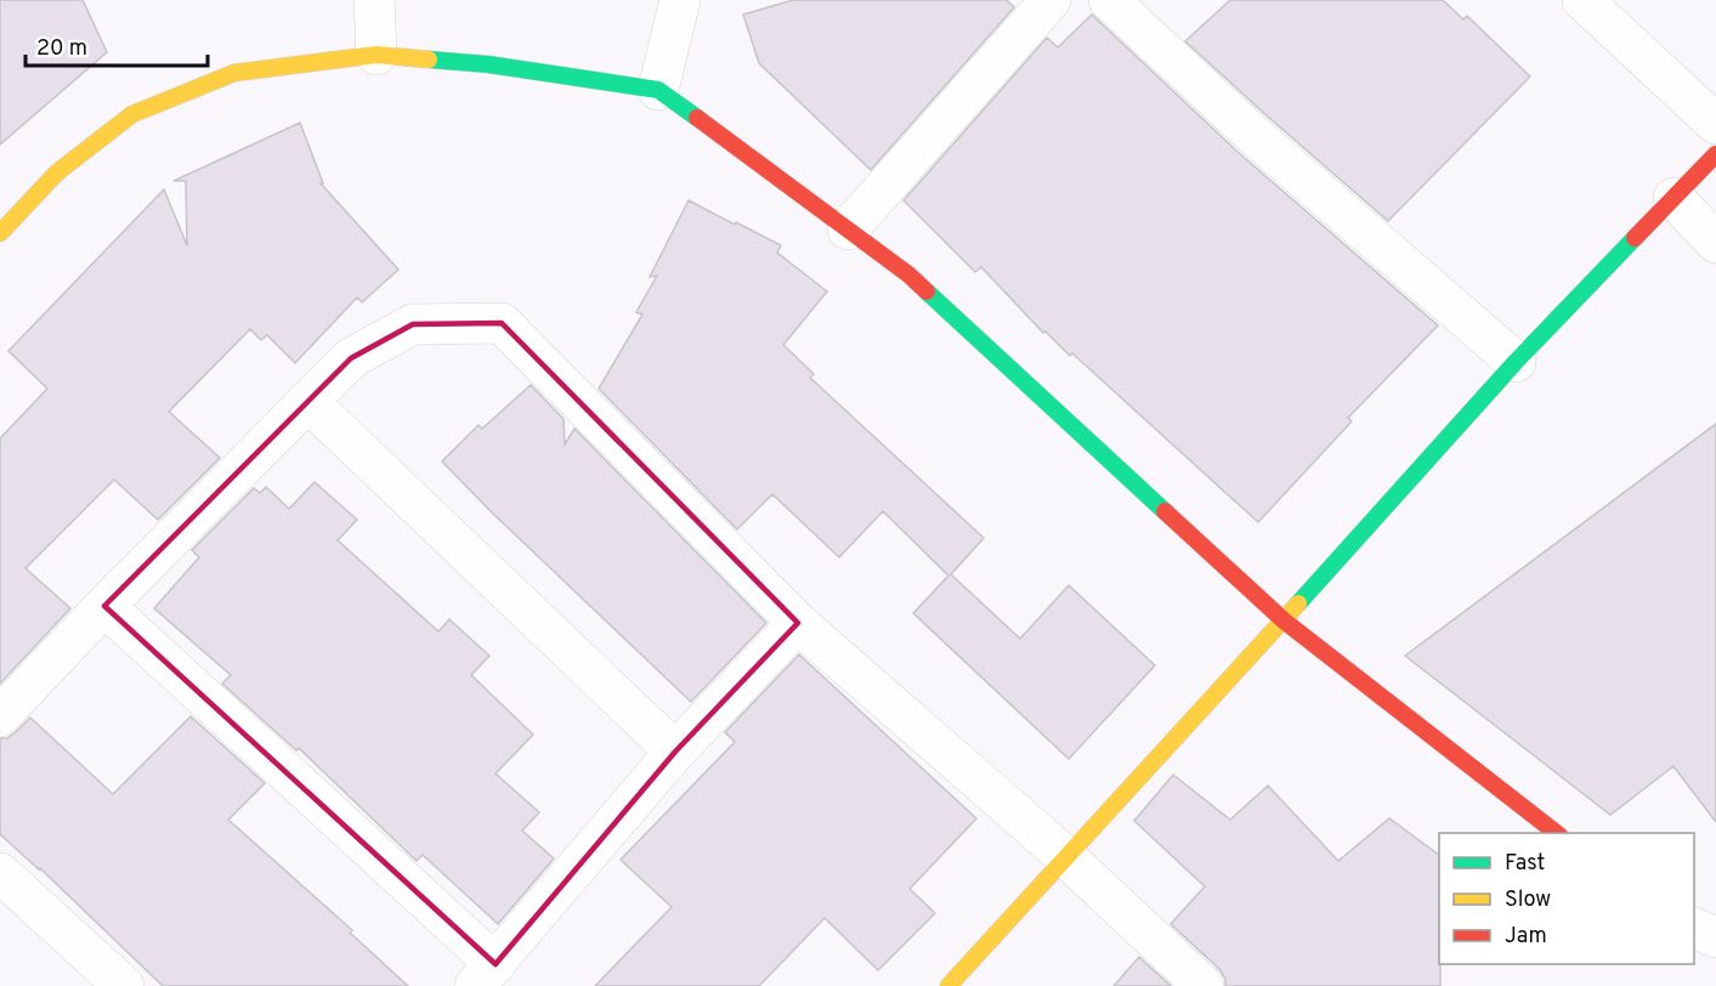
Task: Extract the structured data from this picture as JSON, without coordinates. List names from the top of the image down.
{
  "legend": ["Fast", "Slow", "Jam"],
  "scale_bar": "20 m"
}
